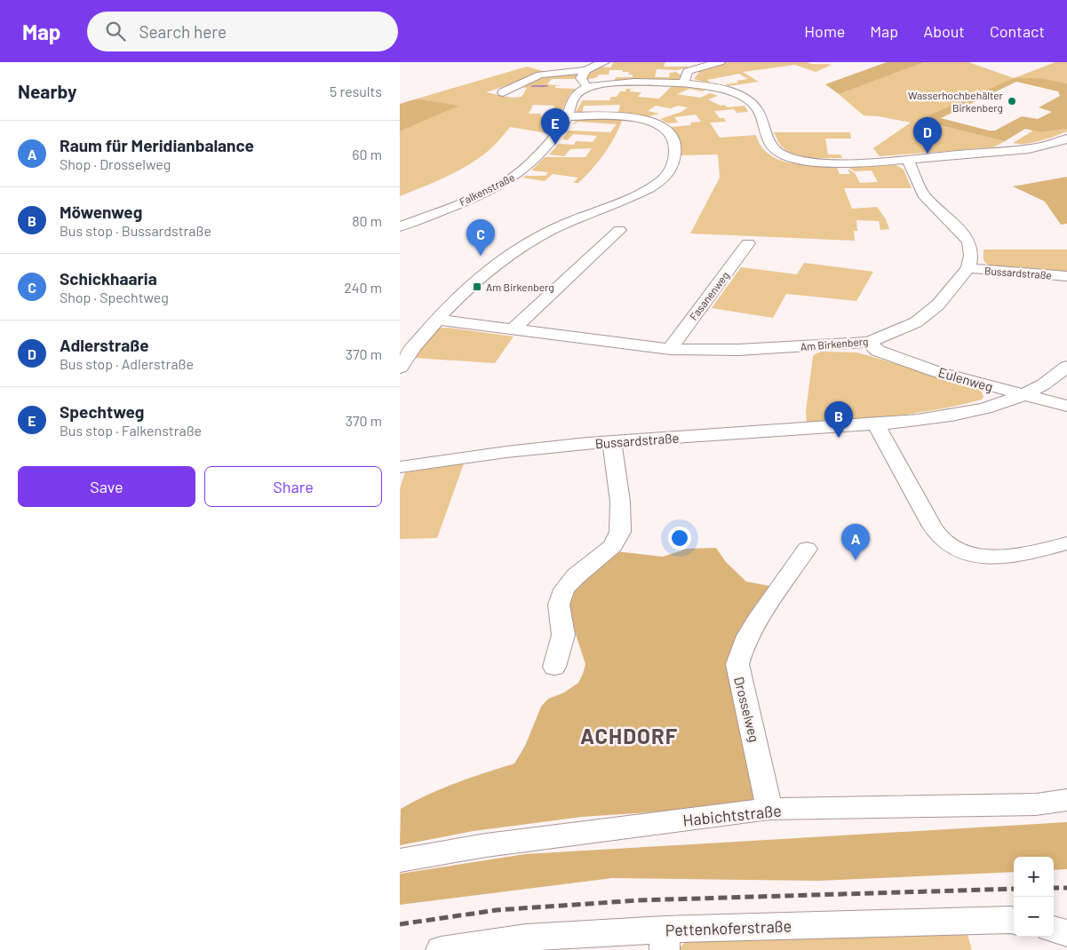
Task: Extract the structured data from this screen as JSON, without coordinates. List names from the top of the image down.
{
  "streets": {
    "street": [
      "Falkenstraße",
      "Bussardstraße",
      "Fasanenweg",
      "Am Birkenberg",
      "Eulenweg",
      "Drosselweg",
      "Habichtstraße",
      "Pettenkoferstraße"
    ]
  },
  "crossings": [
    ["Bussardstraße", "Am Birkenberg"],
    ["Bussardstraße", "Eulenweg"],
    ["Fasanenweg", "Am Birkenberg"],
    ["Am Birkenberg", "Eulenweg"],
    ["Drosselweg", "Habichtstraße"]
  ],
  "districts": ["ACHDORF"],
  "places": {
    "other": ["Wasserhochbehälter Birkenberg"],
    "transit": ["Am Birkenberg"]
  },
  "page": {
    "header": "Map",
    "search": "Search here",
    "nav": [
      "Home",
      "Map",
      "About",
      "Contact"
    ],
    "heading": ["Nearby", "5 results"],
    "pins": [
      "E",
      "D",
      "C",
      "B",
      "A"
    ],
    "list": [
      {
        "mark": "A",
        "name": "Raum für Meridianbalance",
        "note": "Shop · Drosselweg",
        "value": "60 m"
      },
      {
        "mark": "B",
        "name": "Möwenweg",
        "note": "Bus stop · Bussardstraße",
        "value": "80 m"
      },
      {
        "mark": "C",
        "name": "Schickhaaria",
        "note": "Shop · Spechtweg",
        "value": "240 m"
      },
      {
        "mark": "D",
        "name": "Adlerstraße",
        "note": "Bus stop · Adlerstraße",
        "value": "370 m"
      },
      {
        "mark": "E",
        "name": "Spechtweg",
        "note": "Bus stop · Falkenstraße",
        "value": "370 m"
      }
    ],
    "buttons": ["Save", "Share"],
    "map_buttons": ["+", "−"]
  }
}
